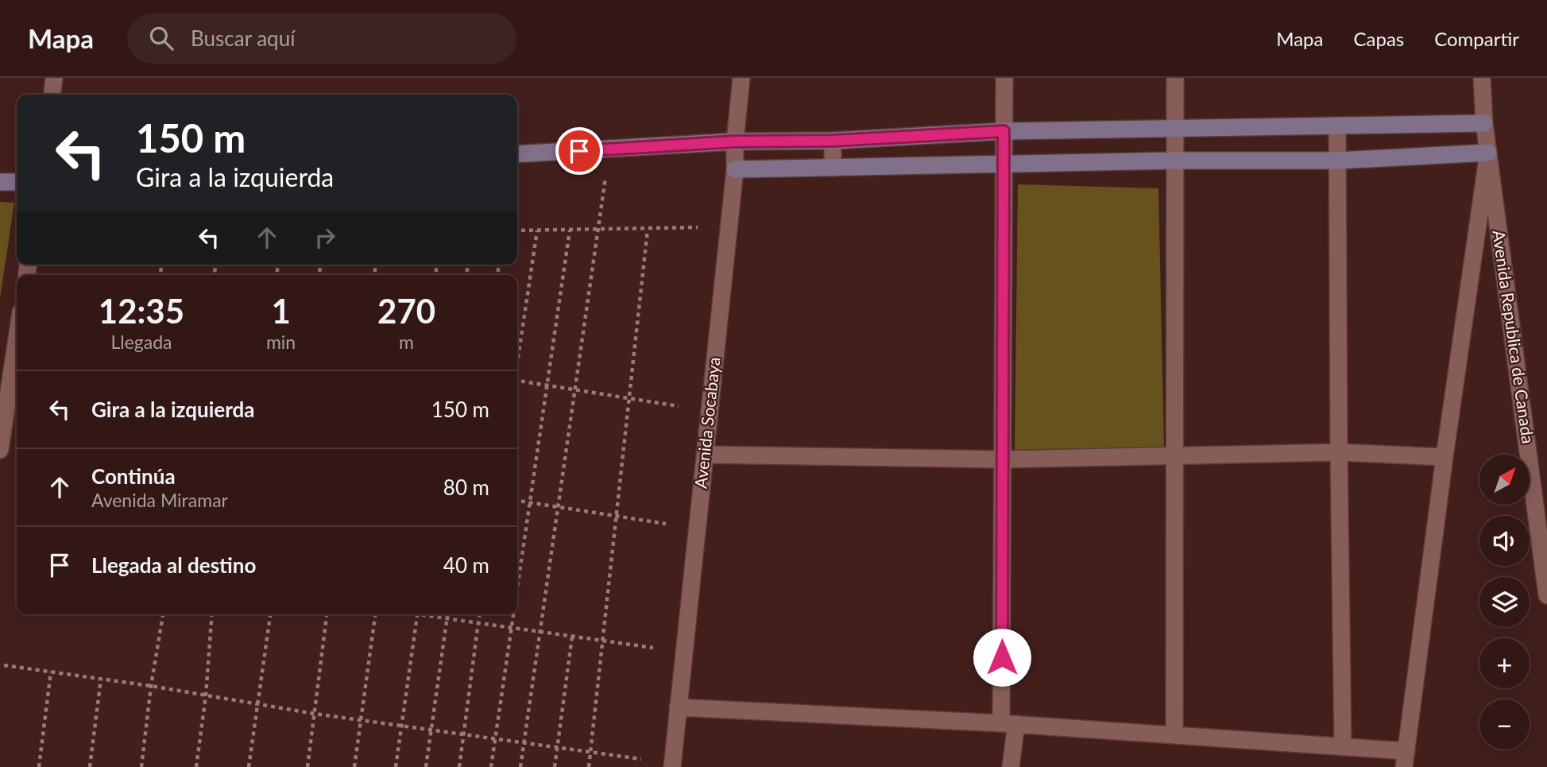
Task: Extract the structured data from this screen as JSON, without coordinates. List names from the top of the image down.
{
  "streets": {
    "street": ["Avenida Republica de Canada", "Avenida Socabaya"]
  },
  "north": "top right",
  "page": {
    "header": "Mapa",
    "search": "Buscar aquí",
    "nav": ["Mapa", "Capas", "Compartir"],
    "turn": ["150 m", "Gira a la izquierda"],
    "eta": [
      "12:35",
      "Llegada",
      "1",
      "min",
      "270",
      "m"
    ],
    "list": [
      {
        "name": "Gira a la izquierda",
        "value": "150 m"
      },
      {
        "name": "Continúa",
        "note": "Avenida Miramar",
        "value": "80 m"
      },
      {
        "name": "Llegada al destino",
        "value": "40 m"
      }
    ],
    "map_buttons": ["+", "−"]
  }
}
